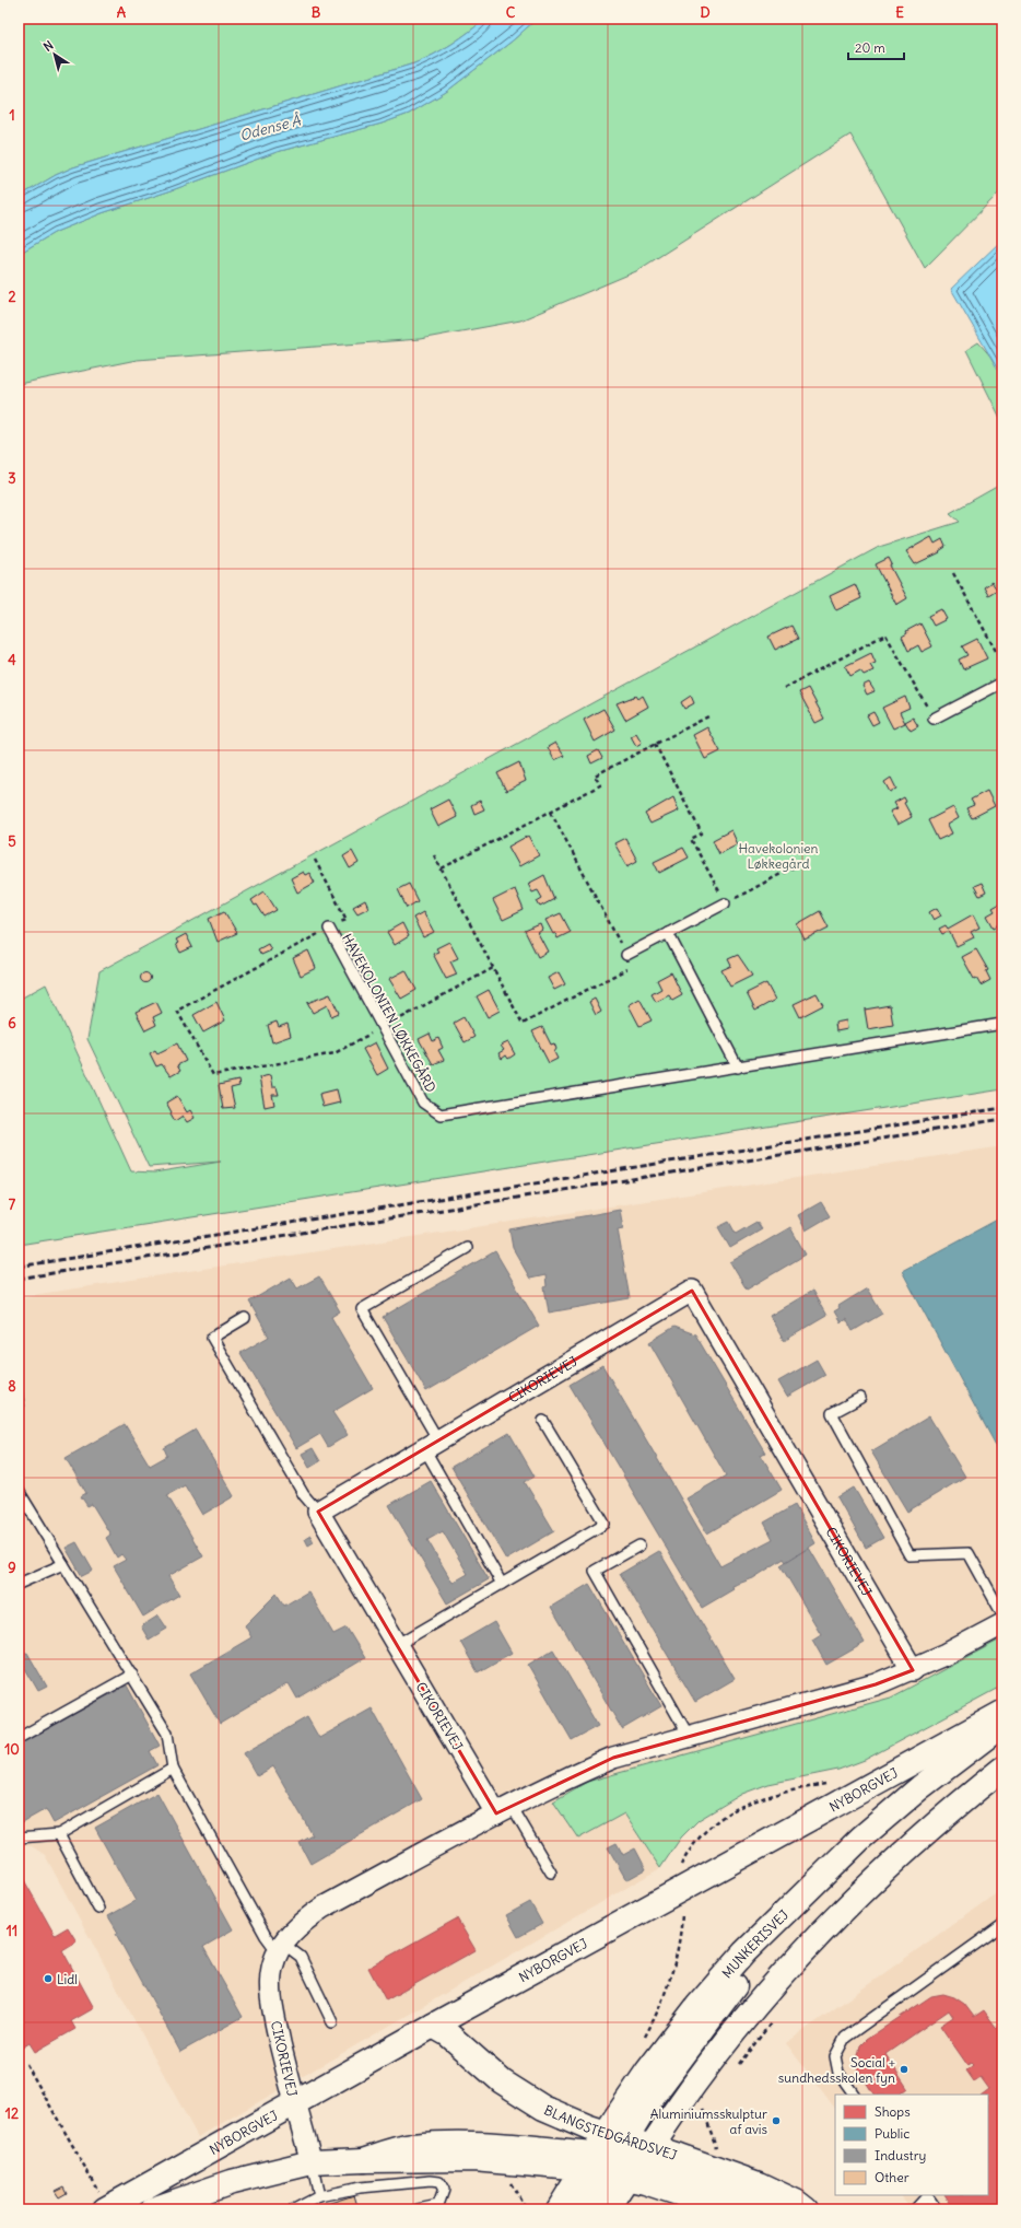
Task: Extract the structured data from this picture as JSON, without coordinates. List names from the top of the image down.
{
  "streets": {
    "street": [
      "CIKORIEVEJ",
      "NYBORGVEJ",
      "MUNKERISVEJ",
      "BLANGSTEDGÅRDSVEJ"
    ],
    "lane": ["HAVEKOLONIEN LØKKEGÅRD"]
  },
  "crossings": [
    ["CIKORIEVEJ", "NYBORGVEJ"],
    ["NYBORGVEJ", "MUNKERISVEJ"],
    ["NYBORGVEJ", "BLANGSTEDGÅRDSVEJ"],
    ["MUNKERISVEJ", "BLANGSTEDGÅRDSVEJ"]
  ],
  "water": ["Odense Å"],
  "parks": ["Havekolonien Løkkegård"],
  "places": ["Lidl", "Social + sundhedsskolen fyn", "Aluminiumsskulptur af avis"],
  "legend": [
    "Shops",
    "Public",
    "Industry",
    "Other"
  ],
  "scale_bar": "20 m",
  "north": "top left",
  "grid": {
    "columns": [
      "A",
      "B",
      "C",
      "D",
      "E"
    ],
    "rows": [
      "1",
      "2",
      "3",
      "4",
      "5",
      "6",
      "7",
      "8",
      "9",
      "10",
      "11",
      "12"
    ]
  }
}
